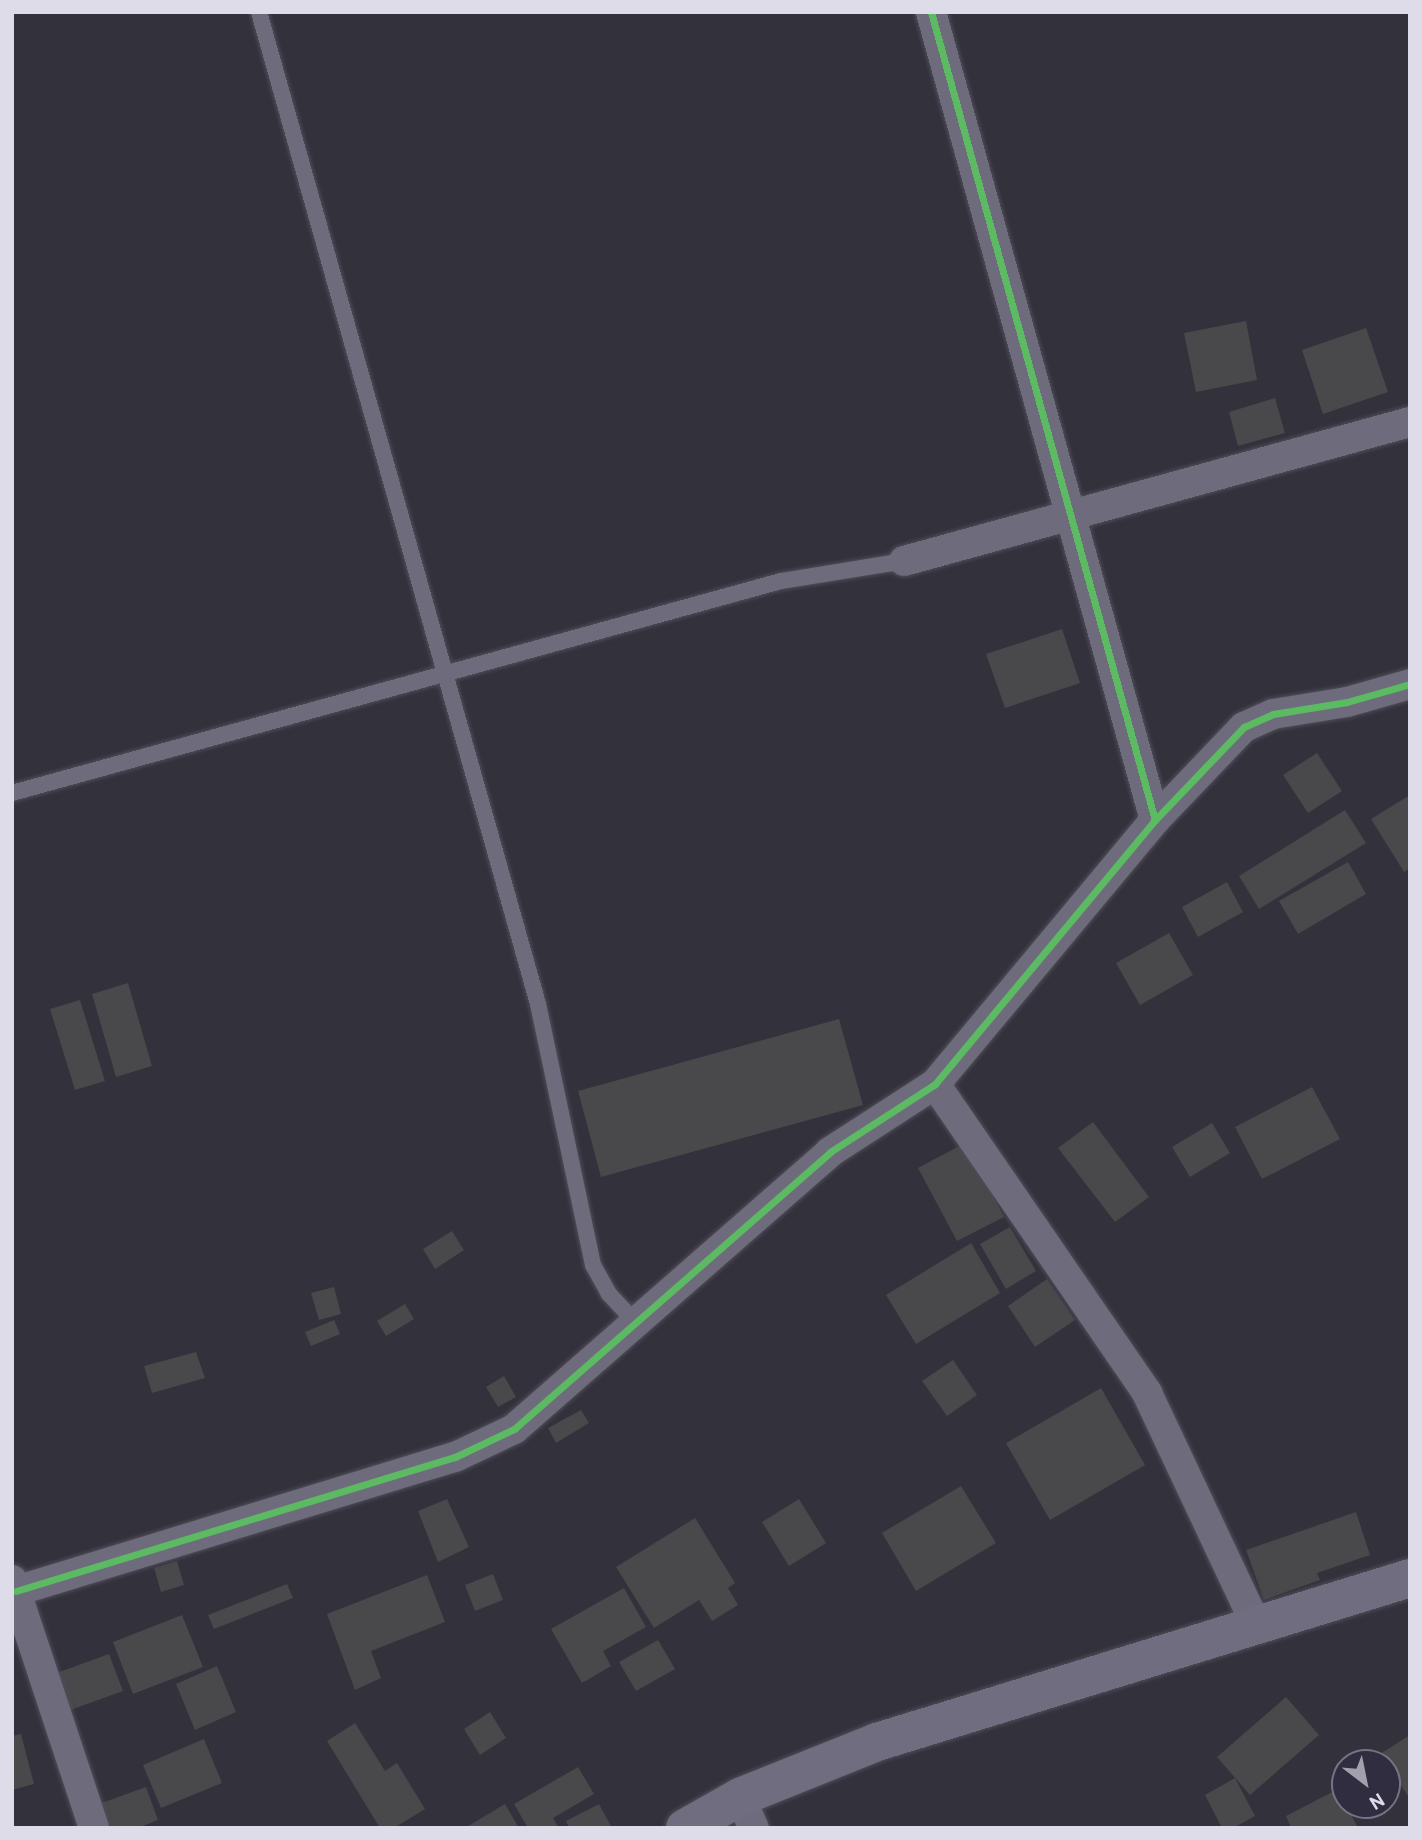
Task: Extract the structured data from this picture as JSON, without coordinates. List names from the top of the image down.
{
  "north": "bottom right"
}
